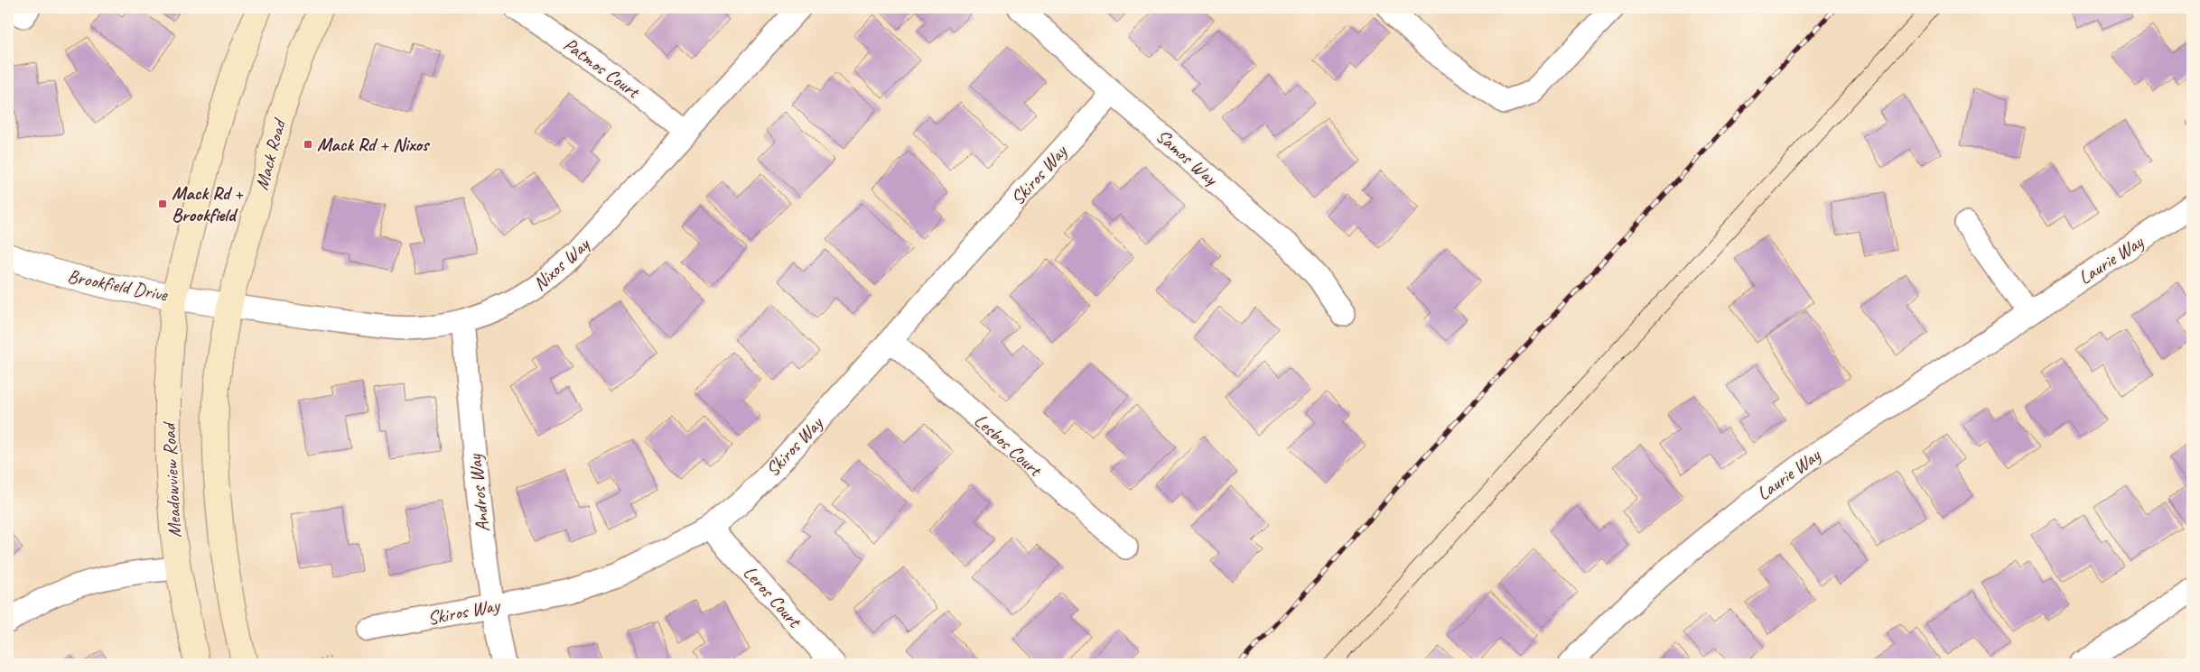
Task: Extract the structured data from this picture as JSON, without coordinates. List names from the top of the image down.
{
  "streets": {
    "main road": ["Mack Road", "Meadowview Road"],
    "street": [
      "Patmos Court",
      "Samos Way",
      "Skiros Way",
      "Laurie Way",
      "Nixos Way",
      "Brookfield Drive",
      "Lesbos Court",
      "Andros Way",
      "Leros Court"
    ]
  },
  "crossings": [
    ["Patmos Court", "Nixos Way"],
    ["Mack Road", "Nixos Way"],
    ["Mack Road", "Brookfield Drive"],
    ["Samos Way", "Skiros Way"],
    ["Skiros Way", "Lesbos Court"],
    ["Skiros Way", "Andros Way"],
    ["Skiros Way", "Leros Court"],
    ["Nixos Way", "Brookfield Drive"],
    ["Nixos Way", "Andros Way"],
    ["Brookfield Drive", "Meadowview Road"]
  ],
  "places": {
    "transit": ["Mack Rd + Nixos", "Mack Rd + Brookfield"]
  }
}
